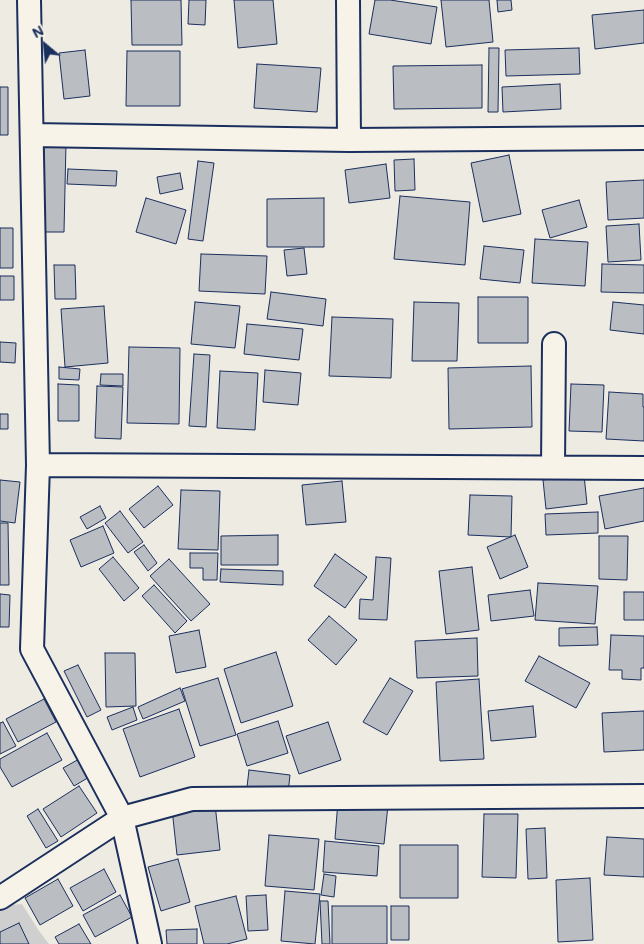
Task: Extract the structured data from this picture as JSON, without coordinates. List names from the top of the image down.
{
  "north": "top left"
}
